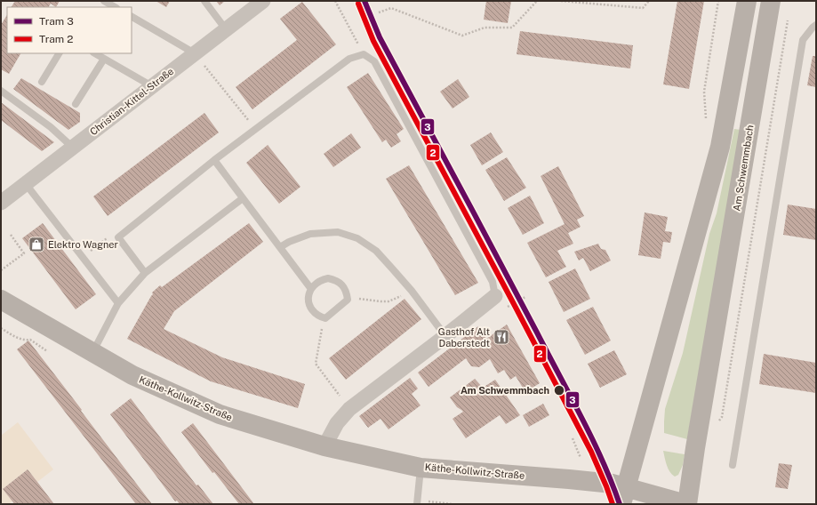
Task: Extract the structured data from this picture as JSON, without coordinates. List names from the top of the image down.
{
  "streets": {
    "main road": ["Am Schwemmbach", "Käthe-Kollwitz-Straße"],
    "street": ["Christian-Kittel-Straße"]
  },
  "crossings": [
    ["Am Schwemmbach", "Käthe-Kollwitz-Straße"]
  ],
  "places": {
    "shop": ["Elektro Wagner"],
    "restaurant": ["Gasthof Alt Daberstedt"],
    "other": ["Am Schwemmbach"]
  },
  "lines": ["tram line 3", "tram line 2"],
  "legend": ["Tram 3", "Tram 2"]
}
